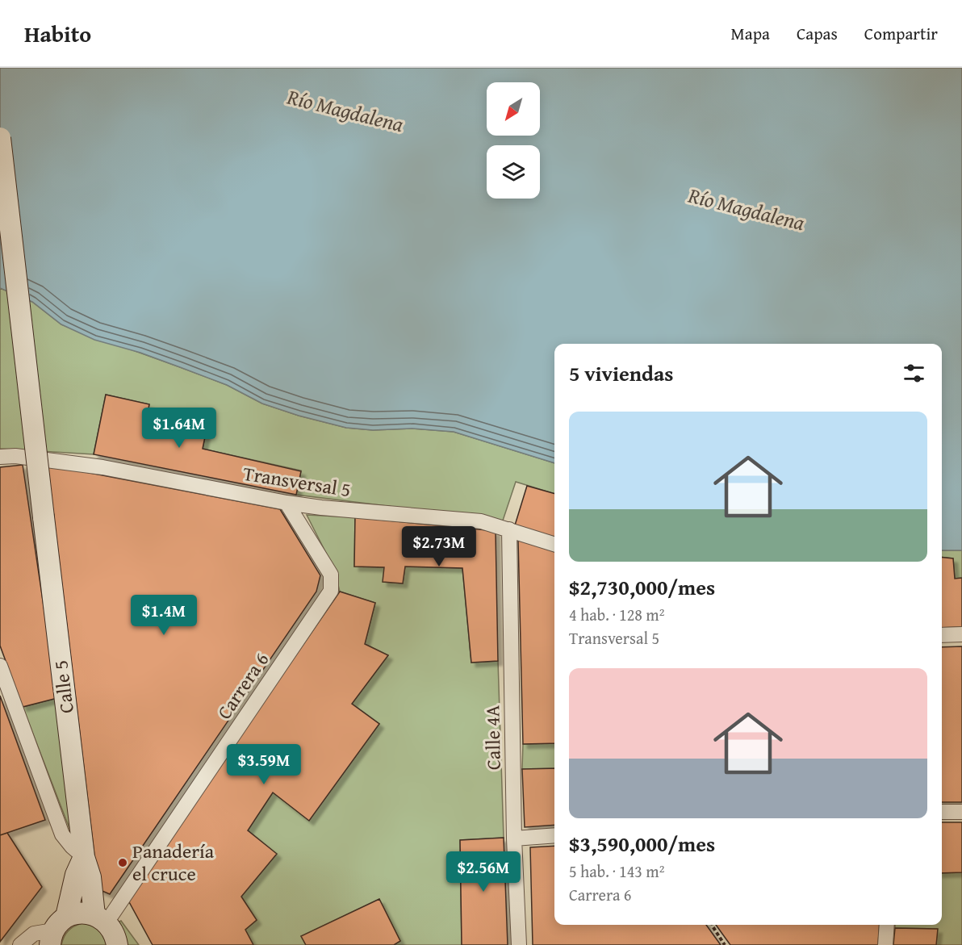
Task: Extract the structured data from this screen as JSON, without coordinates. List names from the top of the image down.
{
  "streets": {
    "main road": ["Calle 5"],
    "street": ["Transversal 5", "Carrera 6", "Calle 4A"]
  },
  "crossings": [
    ["Transversal 5", "Carrera 6"],
    ["Transversal 5", "Calle 4A"],
    ["Carrera 6", "Calle 5"]
  ],
  "water": ["Río Magdalena"],
  "places": ["Panadería el cruce"],
  "north": "bottom left",
  "page": {
    "header": "Habito",
    "nav": ["Mapa", "Capas", "Compartir"],
    "heading": "5 viviendas",
    "list": [
      {
        "name": "$2,730,000/mes",
        "note": "4 hab. · 128 m² · Transversal 5"
      },
      {
        "name": "$3,590,000/mes",
        "note": "5 hab. · 143 m² · Carrera 6"
      }
    ],
    "price": [
      "$1.64M",
      "$2.73M",
      "$1.4M",
      "$3.59M",
      "$2.56M"
    ]
  }
}
